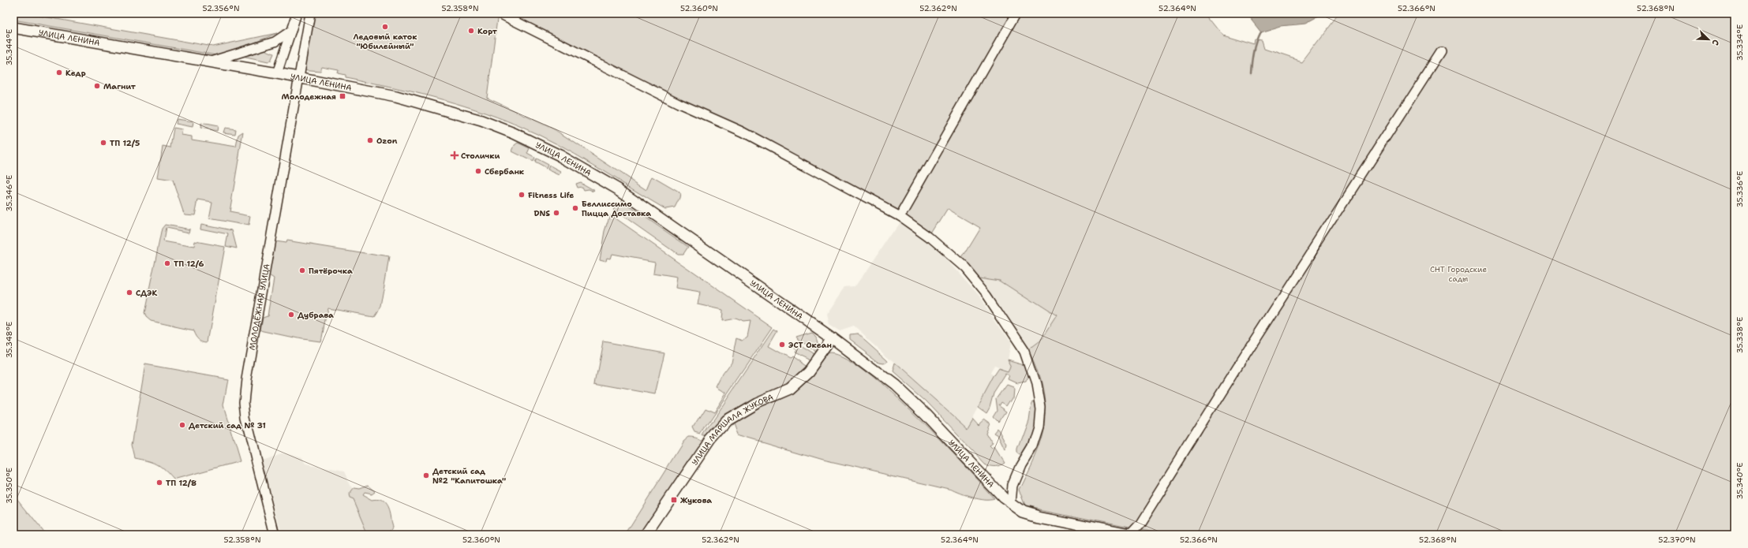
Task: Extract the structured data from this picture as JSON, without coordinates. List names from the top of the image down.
{
  "streets": {
    "main road": ["УЛИЦА ЛЕНИНА", "УЛИЦА МАРШАЛА ЖУКОВА"],
    "street": ["МОЛОДЁЖНАЯ УЛИЦА"]
  },
  "crossings": [
    ["УЛИЦА ЛЕНИНА", "МОЛОДЁЖНАЯ УЛИЦА"],
    ["УЛИЦА ЛЕНИНА", "УЛИЦА МАРШАЛА ЖУКОВА"]
  ],
  "parks": ["СНТ Городские сады"],
  "places": {
    "other": [
      "Ледовый каток \"Юбилейный\"",
      "Корт",
      "Кедр",
      "Магнит",
      "Ozon",
      "ТП 12/5",
      "Сбербанк",
      "Fitness Life",
      "Беллиссимо Пицца Доставка",
      "DNS",
      "ТП 12/6",
      "Пятёрочка",
      "СДЭК",
      "Дубрава",
      "ЭСТ Океан",
      "Детский сад № 31",
      "Детский сад №2 \"Капитошка\"",
      "ТП 12/8"
    ],
    "transit": ["Молодежная", "Жукова"],
    "health": ["Столички"]
  },
  "north": "bottom right",
  "coordinates": [
    "52.356°N",
    "52.358°N",
    "52.360°N",
    "52.362°N",
    "52.364°N",
    "52.366°N",
    "52.368°N",
    "35.334°E",
    "35.344°E",
    "35.336°E",
    "35.346°E",
    "35.338°E",
    "35.348°E",
    "35.340°E",
    "35.350°E",
    "52.370°N"
  ]
}
